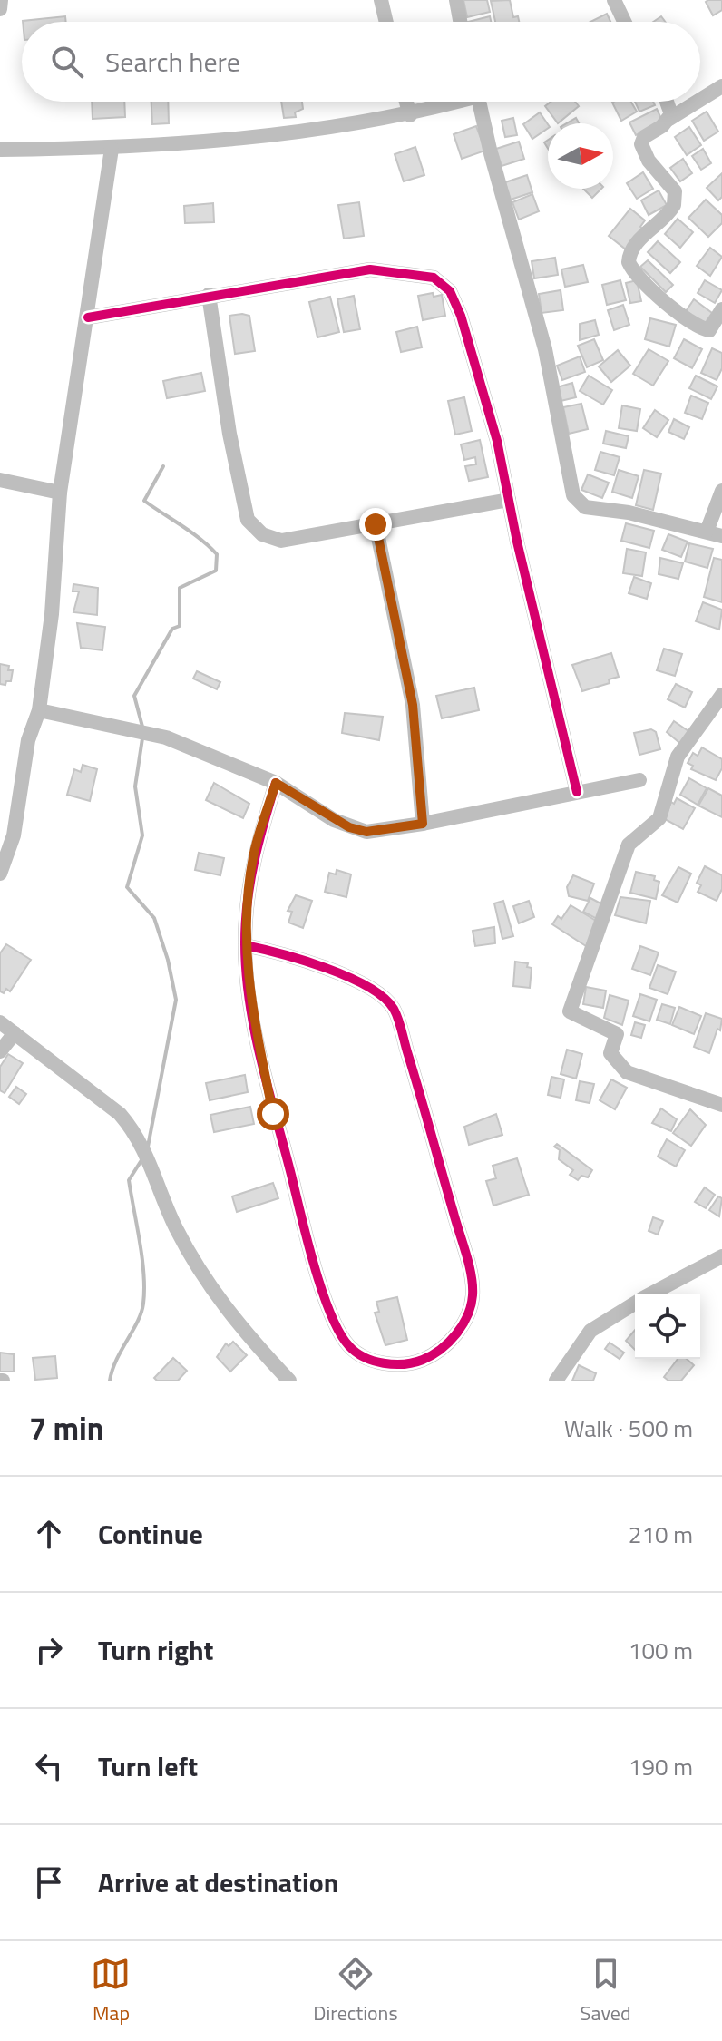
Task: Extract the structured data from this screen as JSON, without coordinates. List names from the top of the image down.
{
  "north": "right",
  "page": {
    "search": "Search here",
    "heading": ["7 min", "Walk · 500 m"],
    "list": [
      ["Continue", "210 m"],
      ["Turn right", "100 m"],
      ["Turn left", "190 m"],
      "Arrive at destination"
    ],
    "nav": ["Map", "Directions", "Saved"]
  }
}
